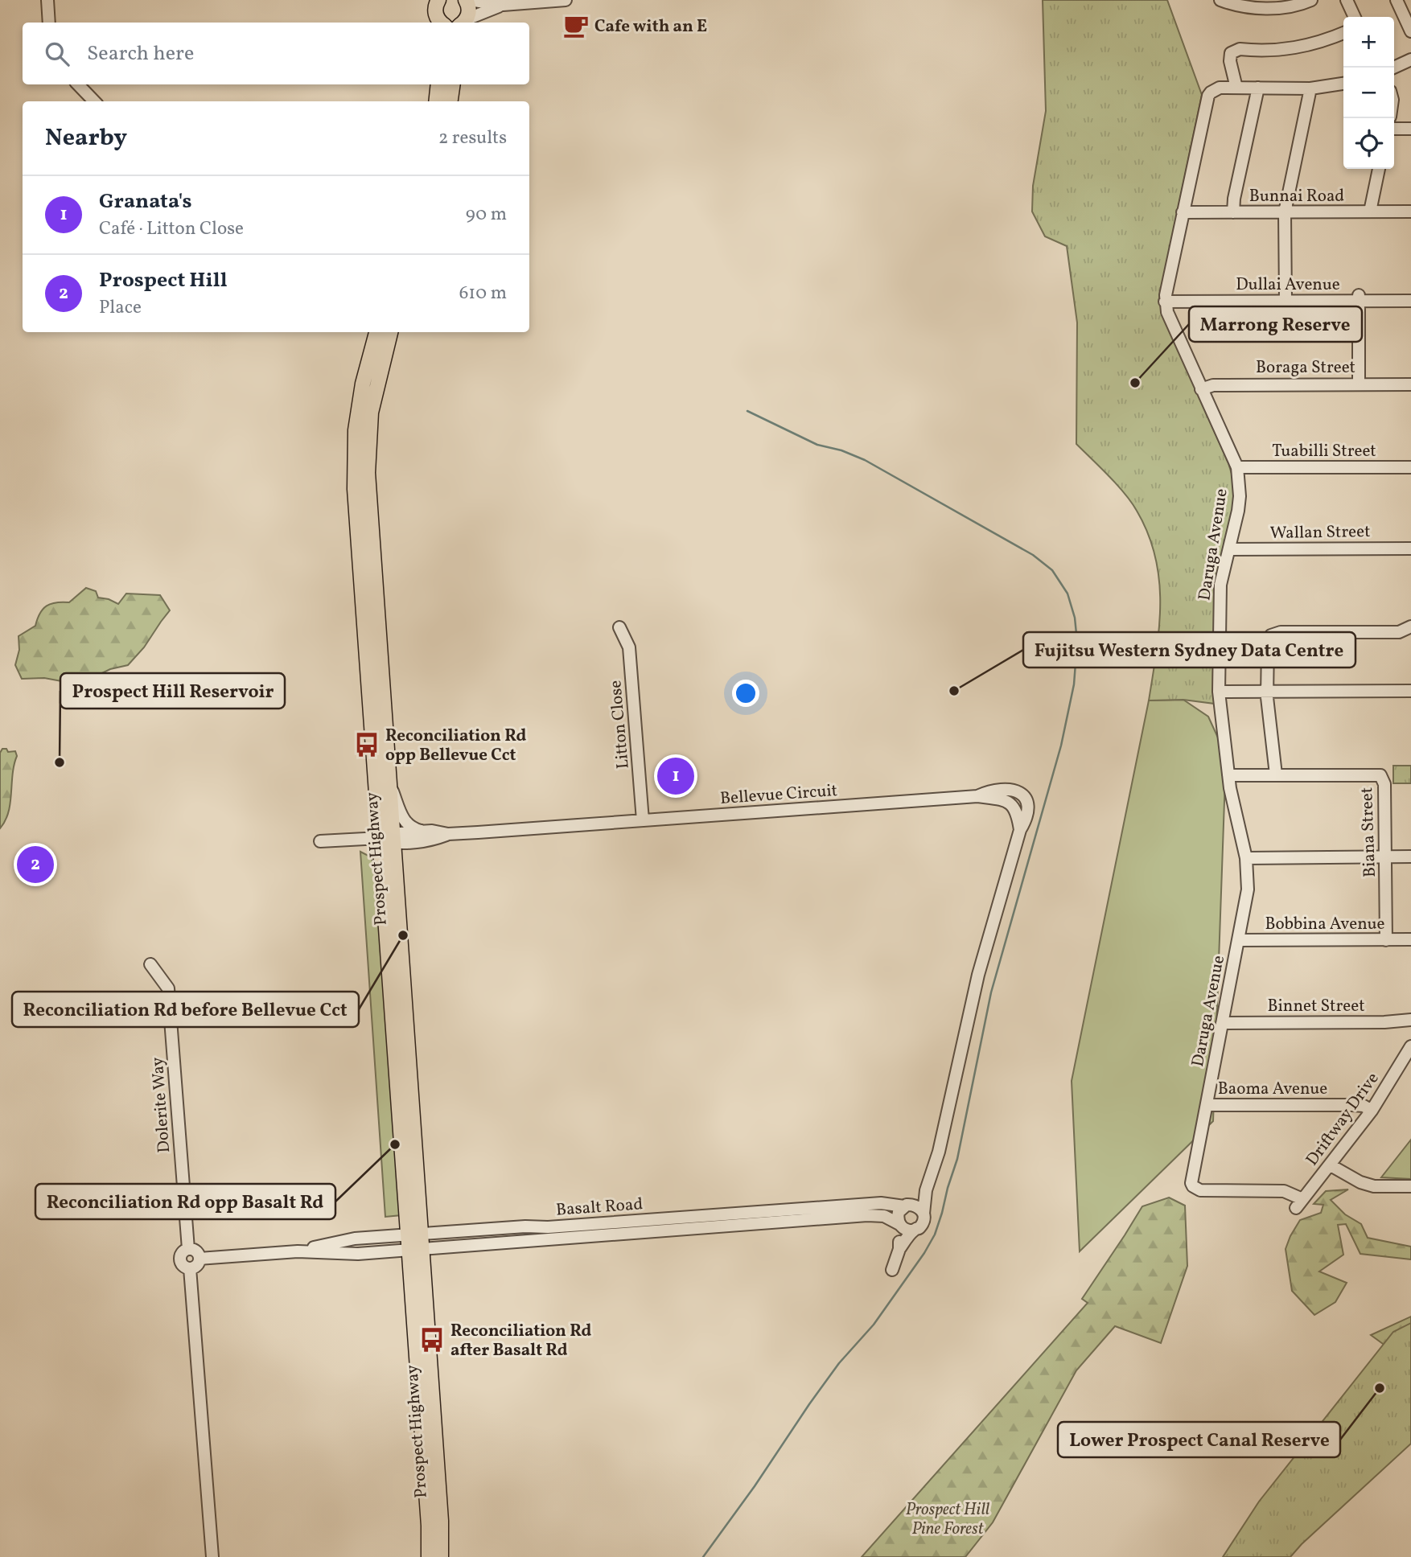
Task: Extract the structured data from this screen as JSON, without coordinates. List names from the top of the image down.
{
  "streets": {
    "main road": ["Prospect Highway"],
    "street": [
      "Bunnai Road",
      "Dullai Avenue",
      "Boraga Street",
      "Tuabilli Street",
      "Wallan Street",
      "Daruga Avenue",
      "Litton Close",
      "Bellevue Circuit",
      "Biana Street",
      "Bobbina Avenue",
      "Binnet Street",
      "Baoma Avenue",
      "Dolerite Way",
      "Driftway Drive",
      "Basalt Road"
    ]
  },
  "crossings": [
    ["Dullai Avenue", "Daruga Avenue"],
    ["Boraga Street", "Daruga Avenue"],
    ["Tuabilli Street", "Daruga Avenue"],
    ["Wallan Street", "Daruga Avenue"],
    ["Daruga Avenue", "Biana Street"],
    ["Daruga Avenue", "Bobbina Avenue"],
    ["Daruga Avenue", "Binnet Street"],
    ["Daruga Avenue", "Baoma Avenue"],
    ["Daruga Avenue", "Driftway Drive"],
    ["Litton Close", "Bellevue Circuit"],
    ["Bellevue Circuit", "Prospect Highway"],
    ["Bellevue Circuit", "Basalt Road"],
    ["Biana Street", "Bobbina Avenue"],
    ["Prospect Highway", "Basalt Road"],
    ["Baoma Avenue", "Driftway Drive"],
    ["Dolerite Way", "Basalt Road"]
  ],
  "parks": ["Prospect Hill Pine Forest"],
  "places": {
    "cafe": ["Cafe with an E"],
    "other": [
      "Marrong Reserve",
      "Fujitsu Western Sydney Data Centre",
      "Prospect Hill Reservoir",
      "Reconciliation Rd before Bellevue Cct",
      "Reconciliation Rd opp Basalt Rd",
      "Lower Prospect Canal Reserve"
    ],
    "bus stop": ["Reconciliation Rd opp Bellevue Cct", "Reconciliation Rd after Basalt Rd"]
  },
  "page": {
    "map_buttons": ["+", "−"],
    "search": "Search here",
    "heading": ["Nearby", "2 results"],
    "list": [
      {
        "mark": "1",
        "name": "Granata's",
        "note": "Café · Litton Close",
        "value": "90 m"
      },
      {
        "mark": "2",
        "name": "Prospect Hill",
        "note": "Place",
        "value": "610 m"
      }
    ],
    "pins": ["1", "2"]
  }
}
